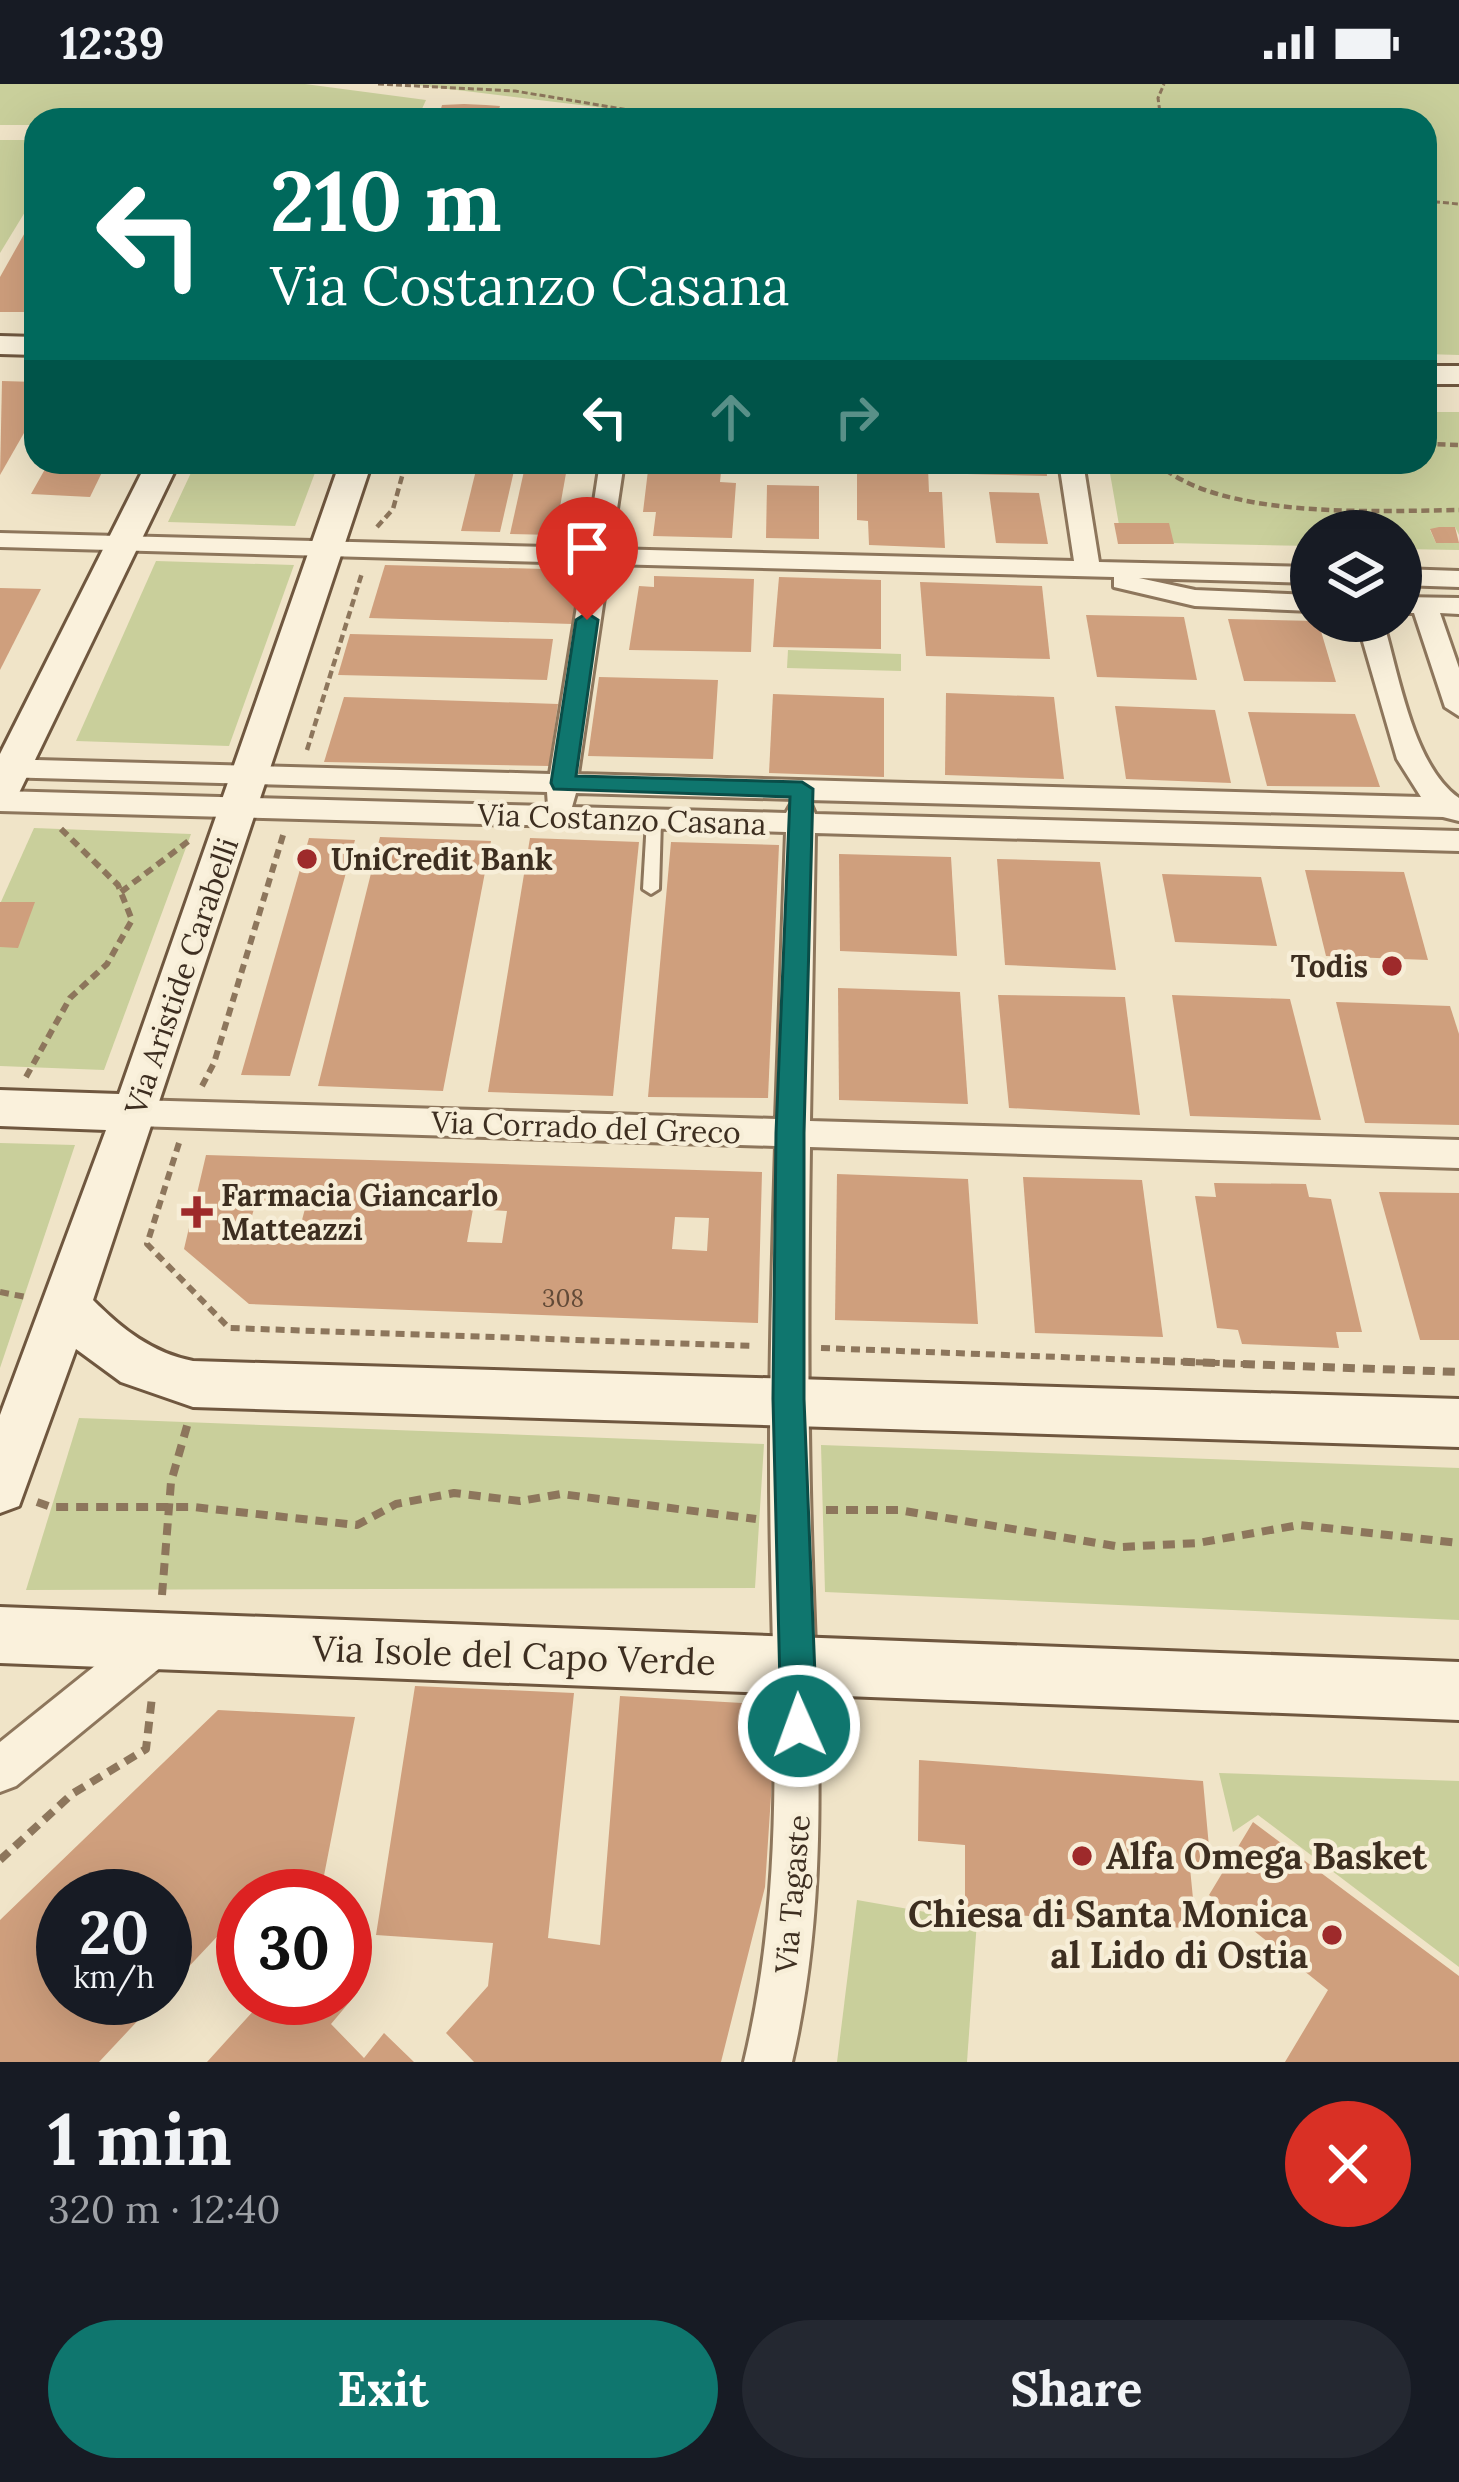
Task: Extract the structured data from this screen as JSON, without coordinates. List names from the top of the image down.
{
  "streets": {
    "street": [
      "Via Costanzo Casana",
      "Via Aristide Carabelli",
      "Via Corrado del Greco",
      "Via Isole del Capo Verde",
      "Via Tagaste"
    ]
  },
  "crossings": [
    ["Via Costanzo Casana", "Via Aristide Carabelli"],
    ["Via Costanzo Casana", "Via Tagaste"],
    ["Via Aristide Carabelli", "Via Corrado del Greco"],
    ["Via Corrado del Greco", "Via Tagaste"],
    ["Via Isole del Capo Verde", "Via Tagaste"]
  ],
  "places": {
    "other": [
      "UniCredit Bank",
      "Todis",
      "Alfa Omega Basket",
      "Chiesa di Santa Monica al Lido di Ostia"
    ],
    "health": ["Farmacia Giancarlo Matteazzi"]
  },
  "house_numbers": ["308"],
  "page": {
    "status": "12:39",
    "turn": ["210 m", "Via Costanzo Casana"],
    "speed": "20 km/h",
    "limit": "30",
    "heading": ["1 min", "320 m · 12:40"],
    "buttons": ["Exit", "Share"]
  }
}
